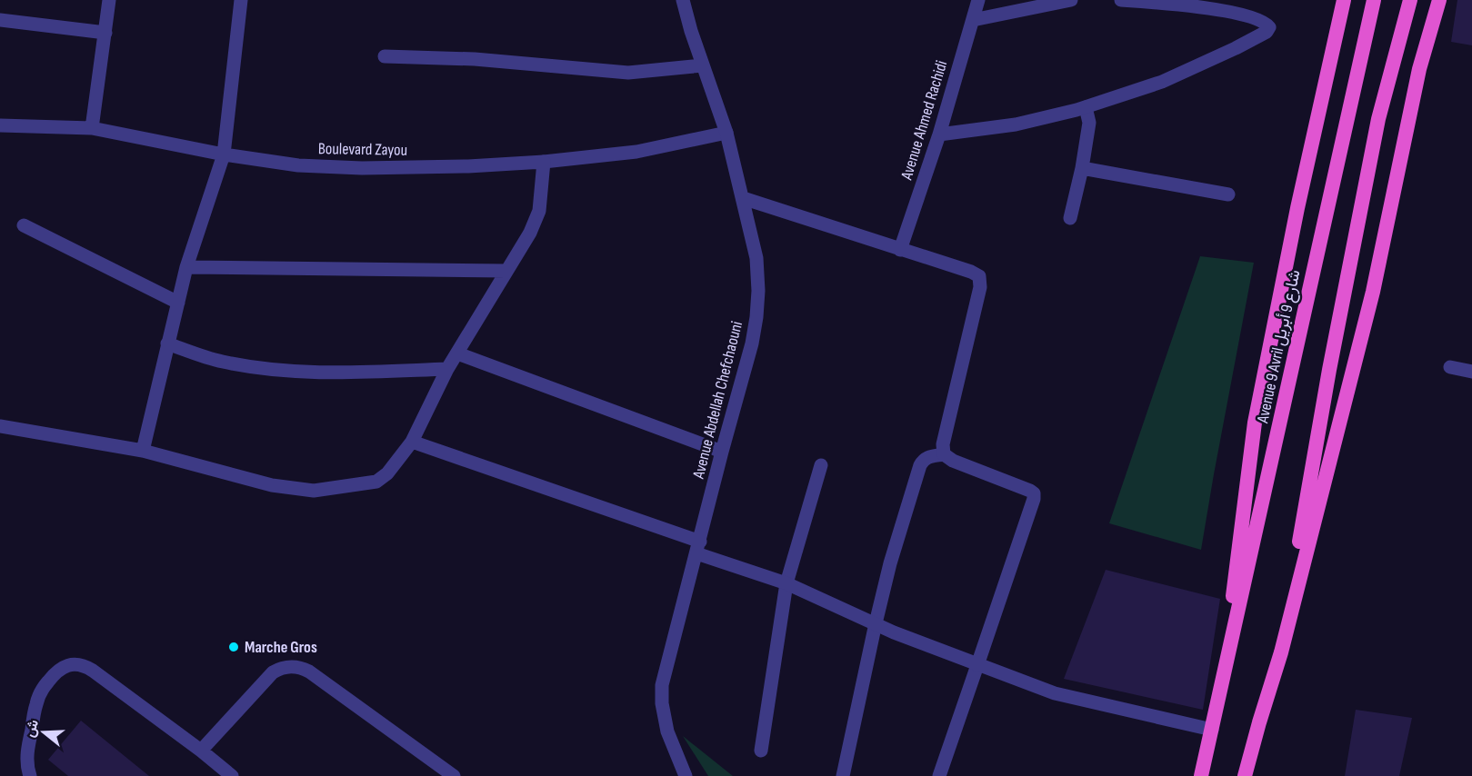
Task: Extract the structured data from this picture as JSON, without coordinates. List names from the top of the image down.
{
  "streets": {
    "highway": ["Avenue 9 Avril شارع 9 أبريل"],
    "street": ["Avenue Ahmed Rachidi", "Boulevard Zayou", "Avenue Abdellah Chefchaouni"]
  },
  "crossings": [
    ["Boulevard Zayou", "Avenue Abdellah Chefchaouni"]
  ],
  "places": ["Marche Gros"],
  "north": "left"
}
